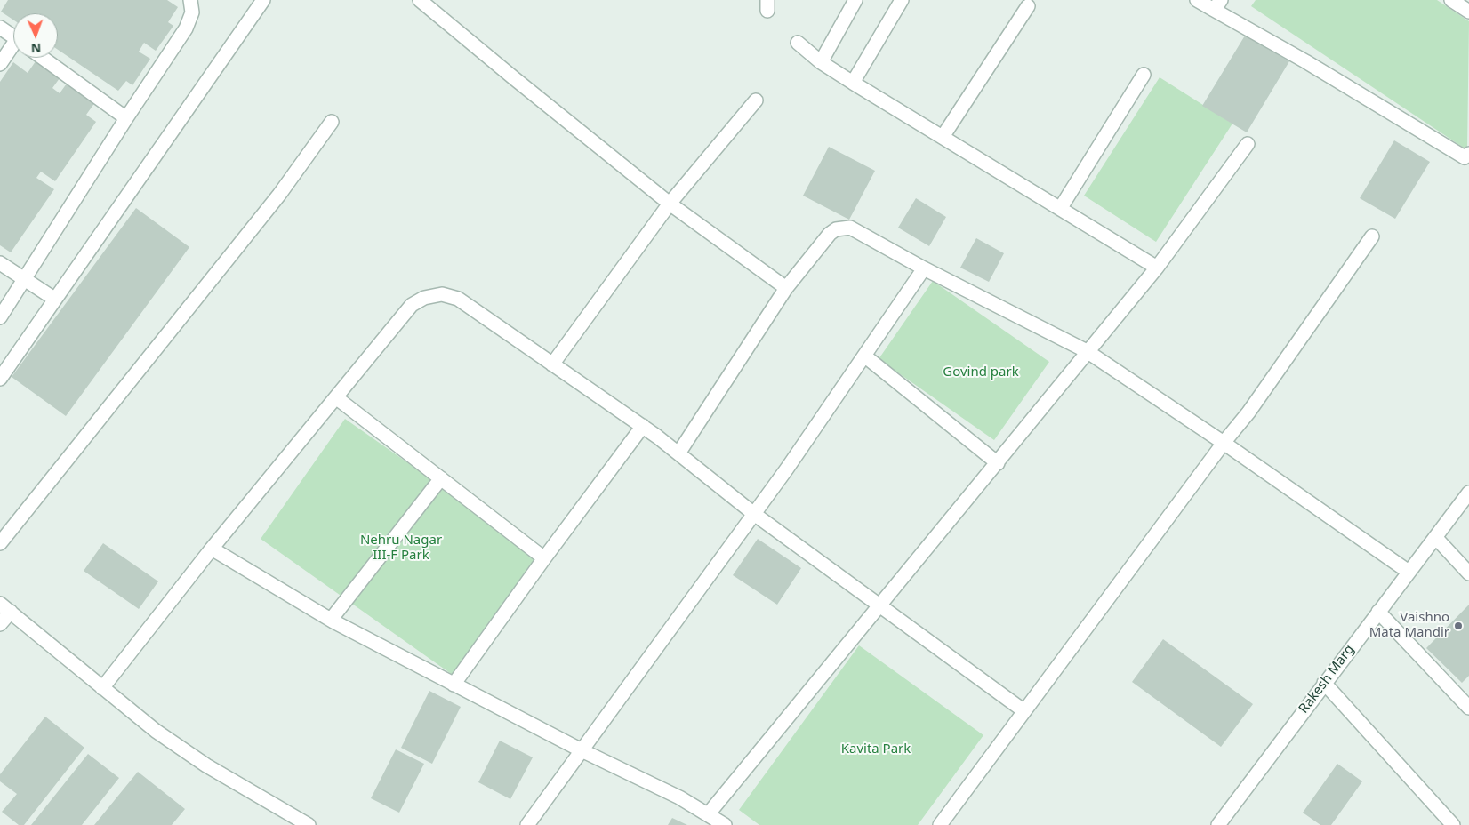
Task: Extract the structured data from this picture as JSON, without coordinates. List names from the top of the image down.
{
  "streets": {
    "street": ["Rakesh Marg"]
  },
  "parks": ["Govind park", "Nehru Nagar III-F Park", "Kavita Park"],
  "places": ["Vaishno Mata Mandir"],
  "north": "bottom"
}
